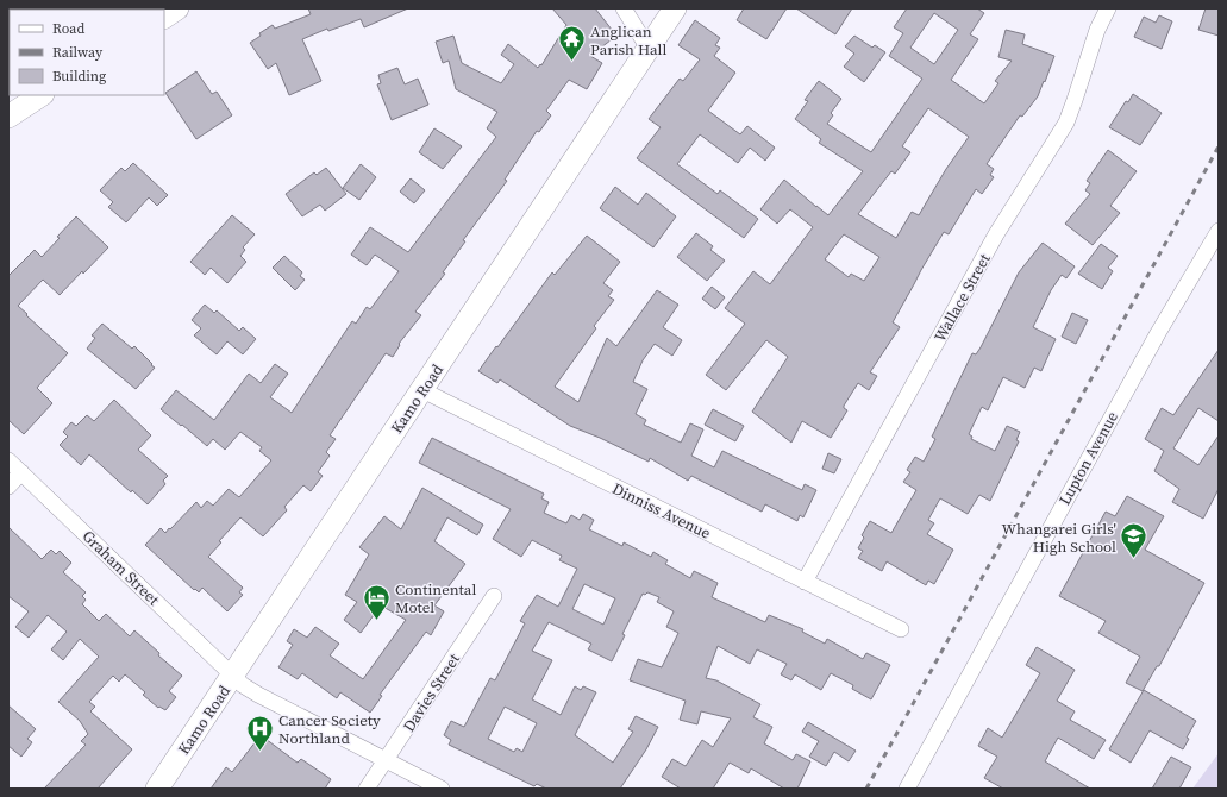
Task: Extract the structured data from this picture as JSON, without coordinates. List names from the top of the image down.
{
  "streets": {
    "main road": ["Kamo Road"],
    "street": [
      "Wallace Street",
      "Lupton Avenue",
      "Dinniss Avenue",
      "Graham Street",
      "Davies Street"
    ]
  },
  "crossings": [
    ["Wallace Street", "Dinniss Avenue"],
    ["Kamo Road", "Dinniss Avenue"],
    ["Kamo Road", "Graham Street"],
    ["Graham Street", "Davies Street"]
  ],
  "places": {
    "temple": ["Anglican Parish Hall"],
    "school or university": ["Whangarei Girls' High School"],
    "hotel": ["Continental Motel"],
    "hospital": ["Cancer Society Northland"]
  },
  "legend": ["Road", "Railway", "Building"]
}
